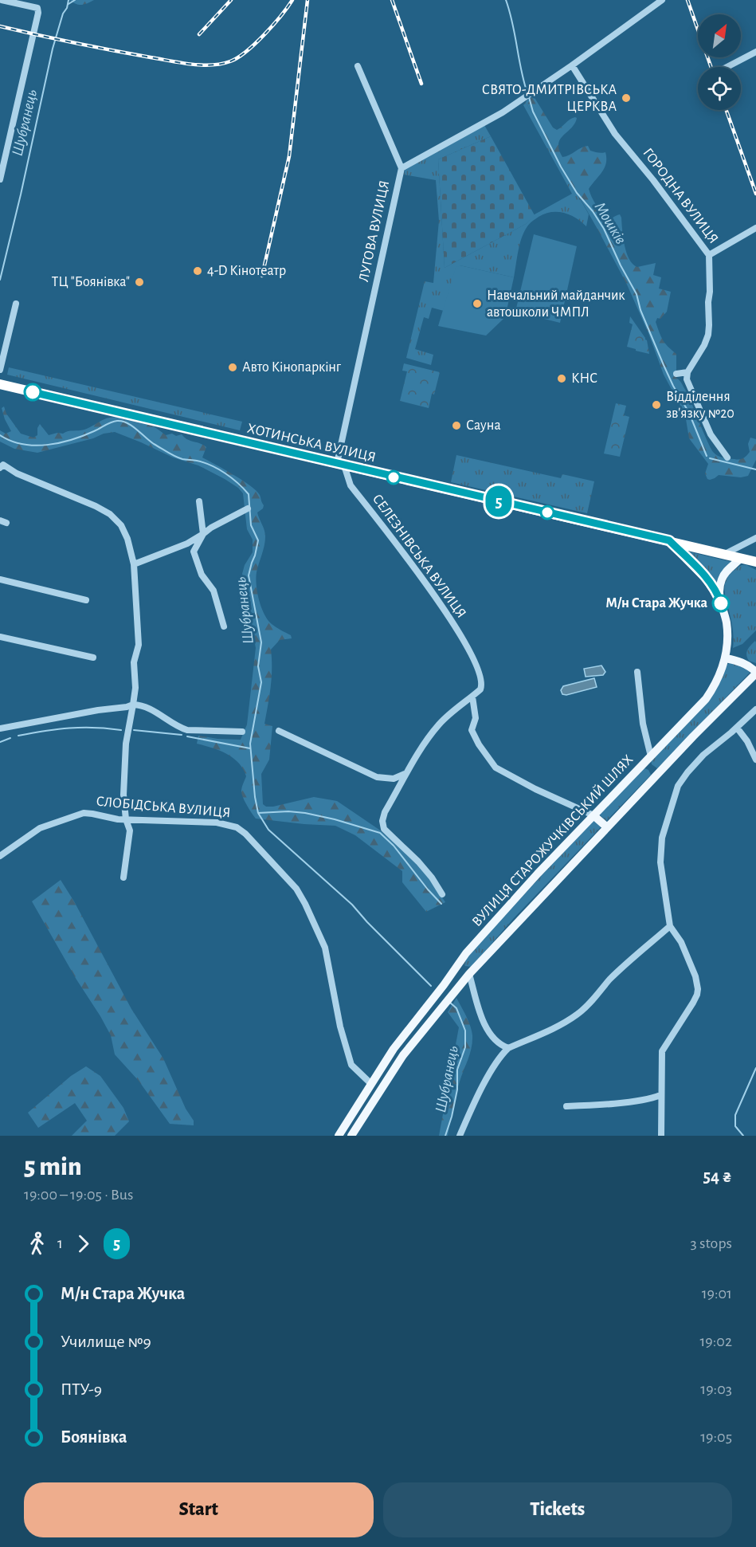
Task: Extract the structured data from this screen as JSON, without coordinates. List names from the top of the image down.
{
  "streets": {
    "highway": ["ХОТИНСЬКА ВУЛИЦЯ"],
    "main road": ["ВУЛИЦЯ СТАРОЖУЧКІВСЬКИЙ ШЛЯХ"],
    "street": [
      "ГОРОДНА ВУЛИЦЯ",
      "ЛУГОВА ВУЛИЦЯ",
      "СЕЛЕЗНІВСЬКА ВУЛИЦЯ",
      "СЛОБІДСЬКА ВУЛИЦЯ"
    ]
  },
  "crossings": [
    ["ГОРОДНА ВУЛИЦЯ", "ЛУГОВА ВУЛИЦЯ"],
    ["ЛУГОВА ВУЛИЦЯ", "ХОТИНСЬКА ВУЛИЦЯ"],
    ["ЛУГОВА ВУЛИЦЯ", "СЕЛЕЗНІВСЬКА ВУЛИЦЯ"],
    ["ХОТИНСЬКА ВУЛИЦЯ", "СЕЛЕЗНІВСЬКА ВУЛИЦЯ"],
    ["СЛОБІДСЬКА ВУЛИЦЯ", "ВУЛИЦЯ СТАРОЖУЧКІВСЬКИЙ ШЛЯХ"]
  ],
  "water": ["Шубранець", "Мошків"],
  "places": [
    "СВЯТО-ДМИТРІВСЬКА ЦЕРКВА",
    "4-D Кінотеатр",
    "ТЦ \"Боянівка\"",
    "Навчальний майданчик автошколи ЧМПЛ",
    "Авто Кінопаркінг",
    "КНС",
    "Відділення зв'язку №20",
    "Сауна",
    "М/н Стара Жучка"
  ],
  "lines": ["bus line 5"],
  "north": "top right",
  "page": {
    "on_map": "5",
    "heading": ["5 min", "19:00 – 19:05 · Bus", "54 ₴"],
    "legs": ["1", "5", "3 stops"],
    "list": [
      {
        "name": "М/н Стара Жучка",
        "value": "19:01"
      },
      {
        "name": "Училище №9",
        "value": "19:02"
      },
      {
        "name": "ПТУ-9",
        "value": "19:03"
      },
      {
        "name": "Боянівка",
        "value": "19:05"
      }
    ],
    "buttons": ["Start", "Tickets"]
  }
}
